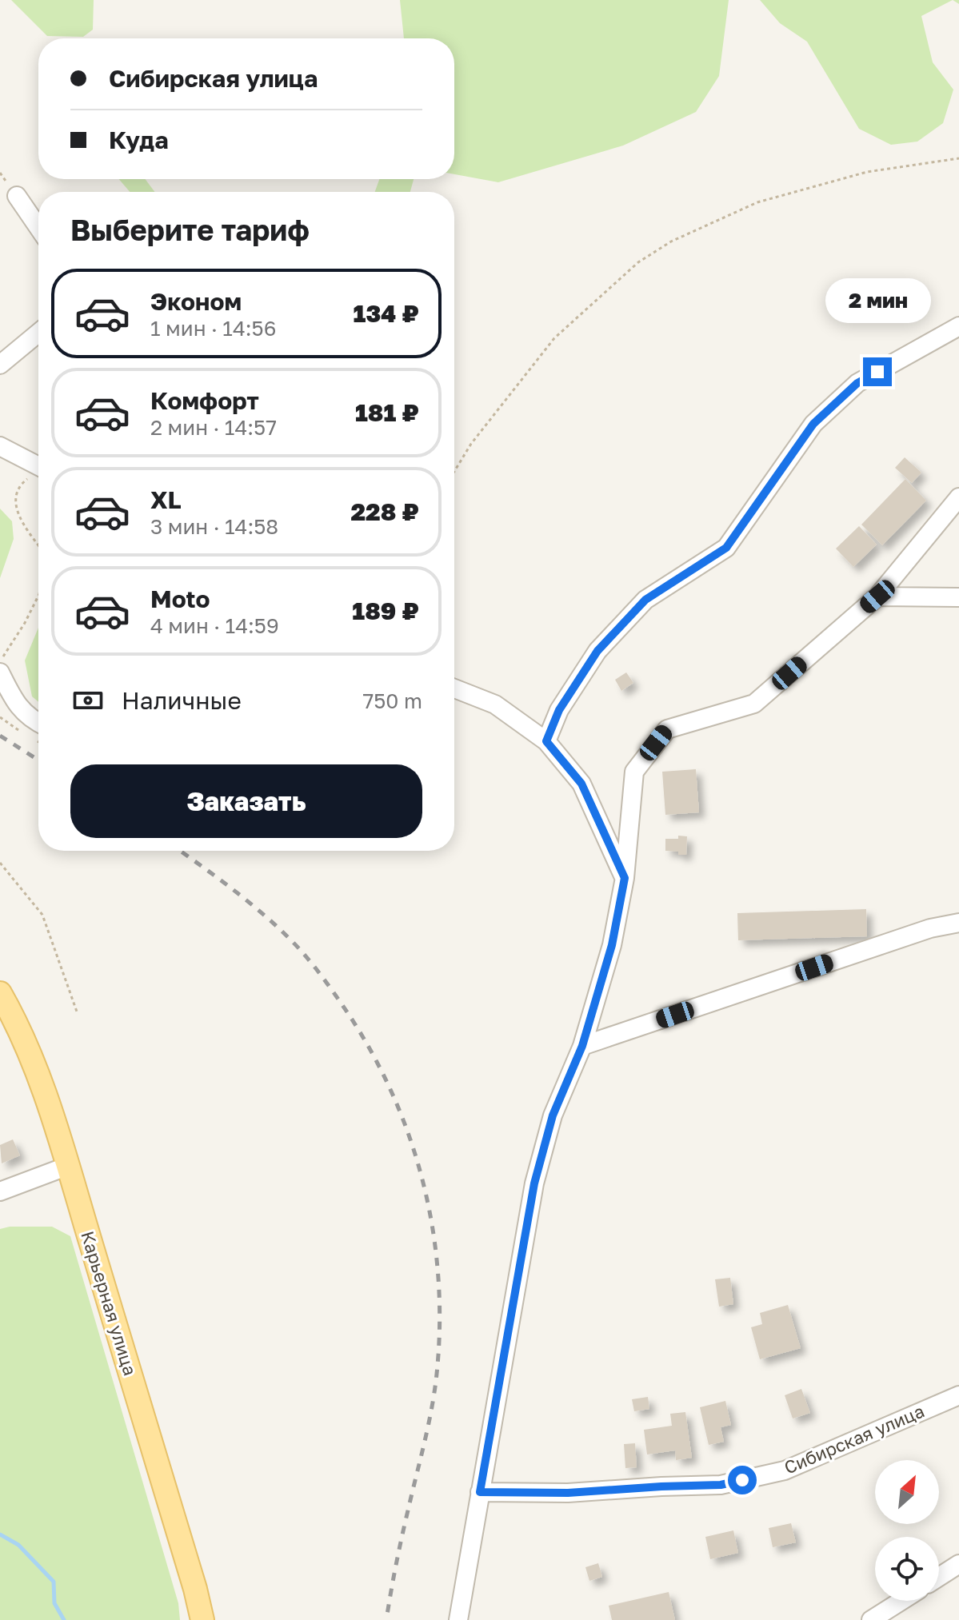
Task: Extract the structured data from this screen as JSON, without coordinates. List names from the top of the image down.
{
  "streets": {
    "main road": ["Карьерная улица"],
    "street": ["Сибирская улица"]
  },
  "north": "top right",
  "page": {
    "banner": ["Сибирская улица", "Куда"],
    "heading": "Выберите тариф",
    "list": [
      {
        "name": "Эконом",
        "note": "1 мин · 14:56",
        "value": "134 ₽"
      },
      {
        "name": "Комфорт",
        "note": "2 мин · 14:57",
        "value": "181 ₽"
      },
      {
        "name": "XL",
        "note": "3 мин · 14:58",
        "value": "228 ₽"
      },
      {
        "name": "Moto",
        "note": "4 мин · 14:59",
        "value": "189 ₽"
      }
    ],
    "bubble": "2 мин",
    "pay": ["Наличные", "750 m"],
    "buttons": "Заказать"
  }
}
